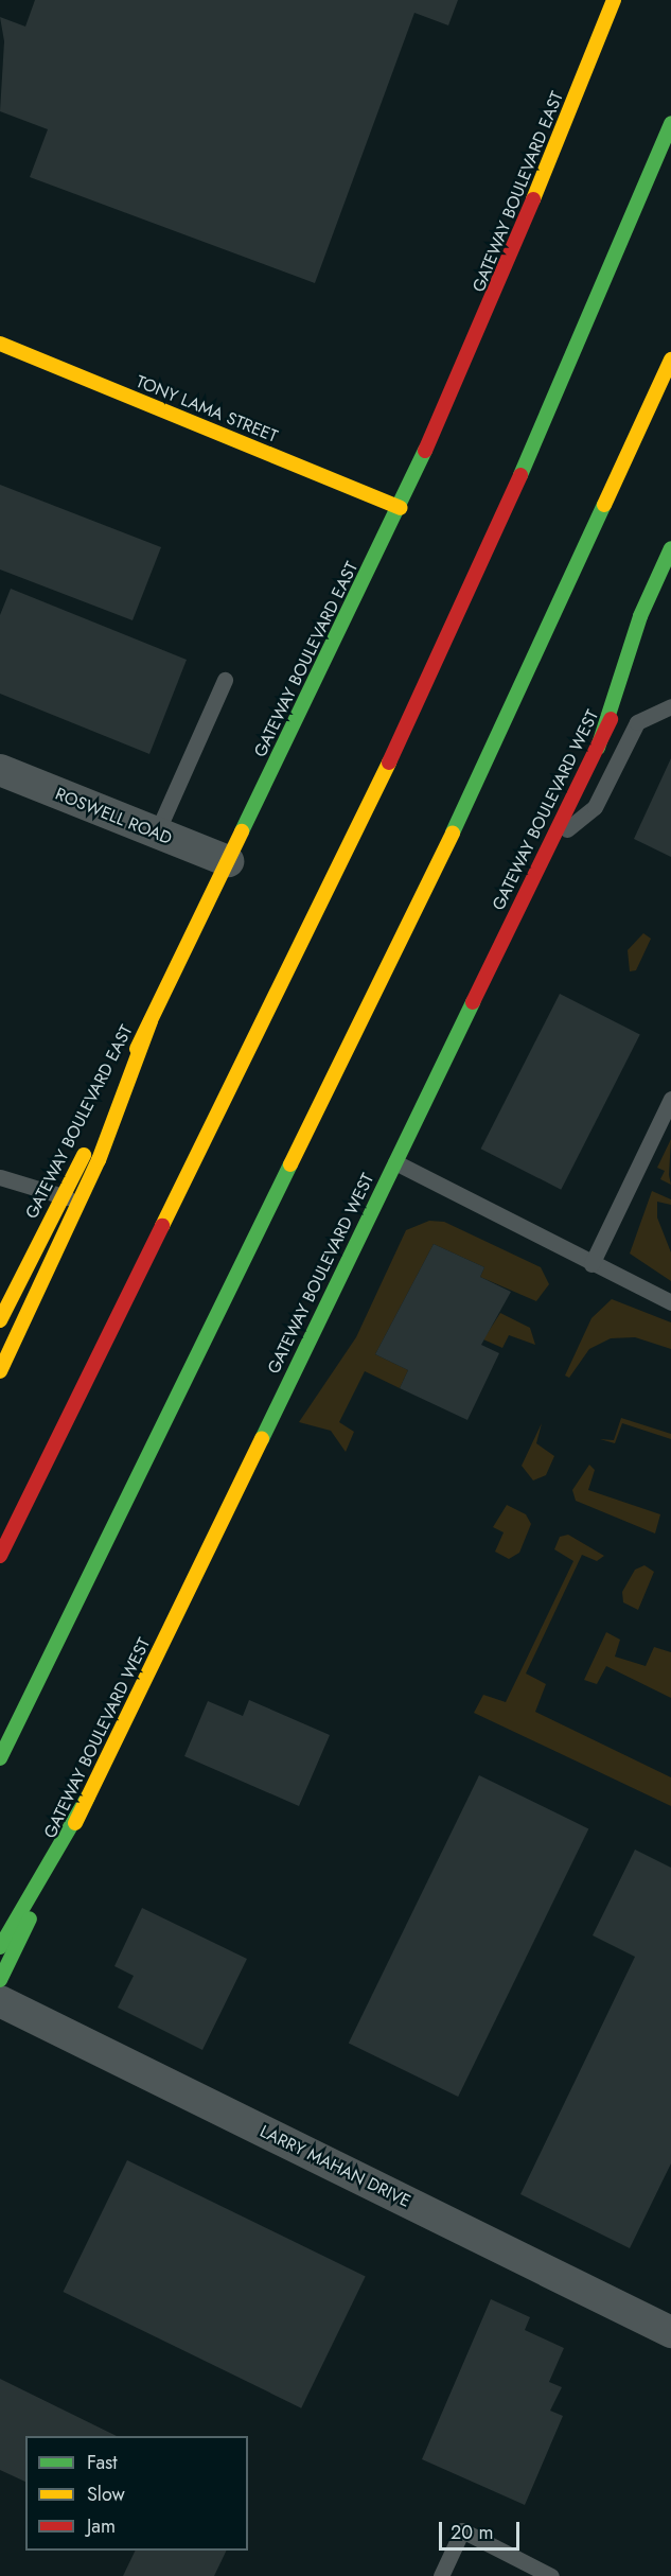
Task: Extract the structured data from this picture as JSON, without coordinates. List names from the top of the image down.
{
  "streets": {
    "main road": ["GATEWAY BOULEVARD EAST", "TONY LAMA STREET", "GATEWAY BOULEVARD WEST"],
    "street": ["ROSWELL ROAD", "LARRY MAHAN DRIVE"]
  },
  "crossings": [
    ["GATEWAY BOULEVARD EAST", "TONY LAMA STREET"],
    ["GATEWAY BOULEVARD EAST", "ROSWELL ROAD"]
  ],
  "legend": ["Fast", "Slow", "Jam"],
  "scale_bar": "20 m"
}
